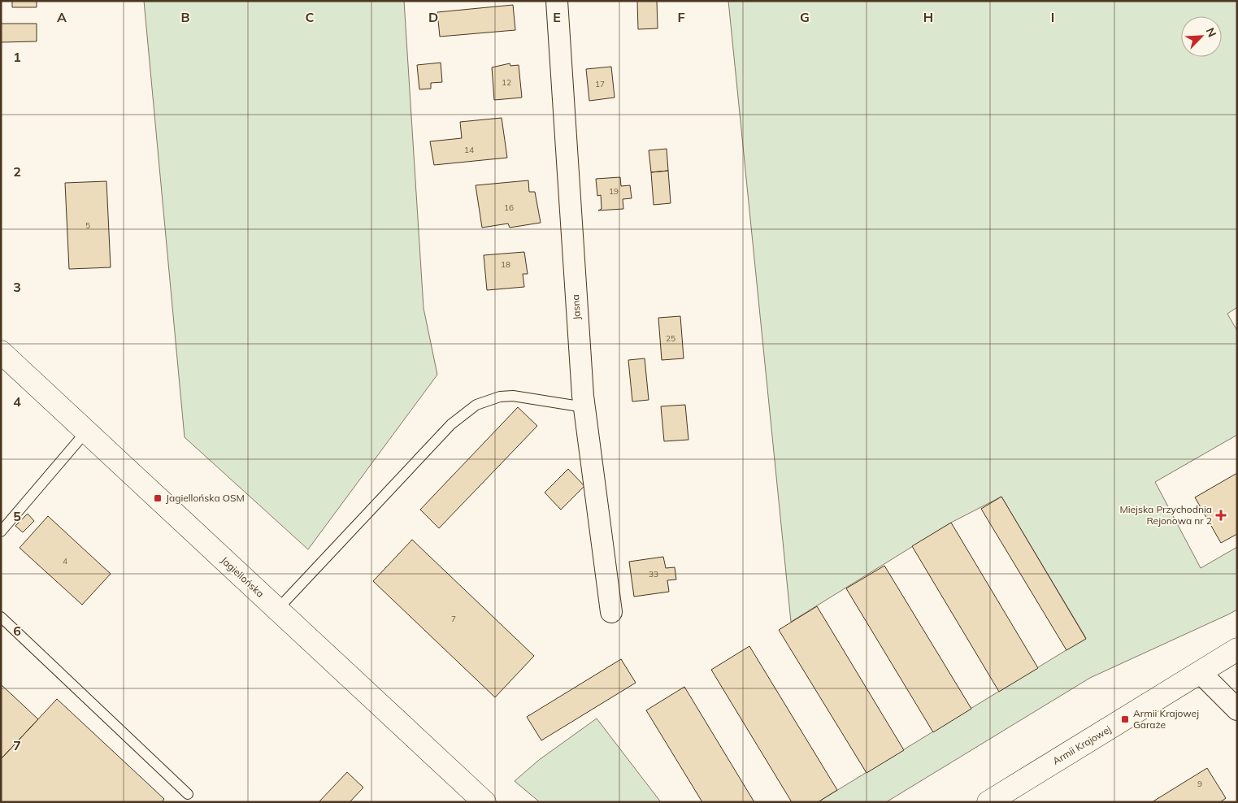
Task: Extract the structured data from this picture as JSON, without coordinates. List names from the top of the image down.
{
  "streets": {
    "street": ["Jasna", "Jagiellońska", "Armii Krajowej"]
  },
  "places": {
    "transit": ["Jagiellońska OSM", "Armii Krajowej Garaże"],
    "health": ["Miejska Przychodnia Rejonowa nr 2"]
  },
  "house_numbers": [
    "12",
    "17",
    "14",
    "19",
    "16",
    "5",
    "18",
    "25",
    "4",
    "33",
    "7",
    "9"
  ],
  "north": "top right",
  "grid": {
    "columns": [
      "A",
      "B",
      "C",
      "D",
      "E",
      "F",
      "G",
      "H",
      "I"
    ],
    "rows": [
      "1",
      "2",
      "3",
      "4",
      "5",
      "6",
      "7"
    ]
  }
}
